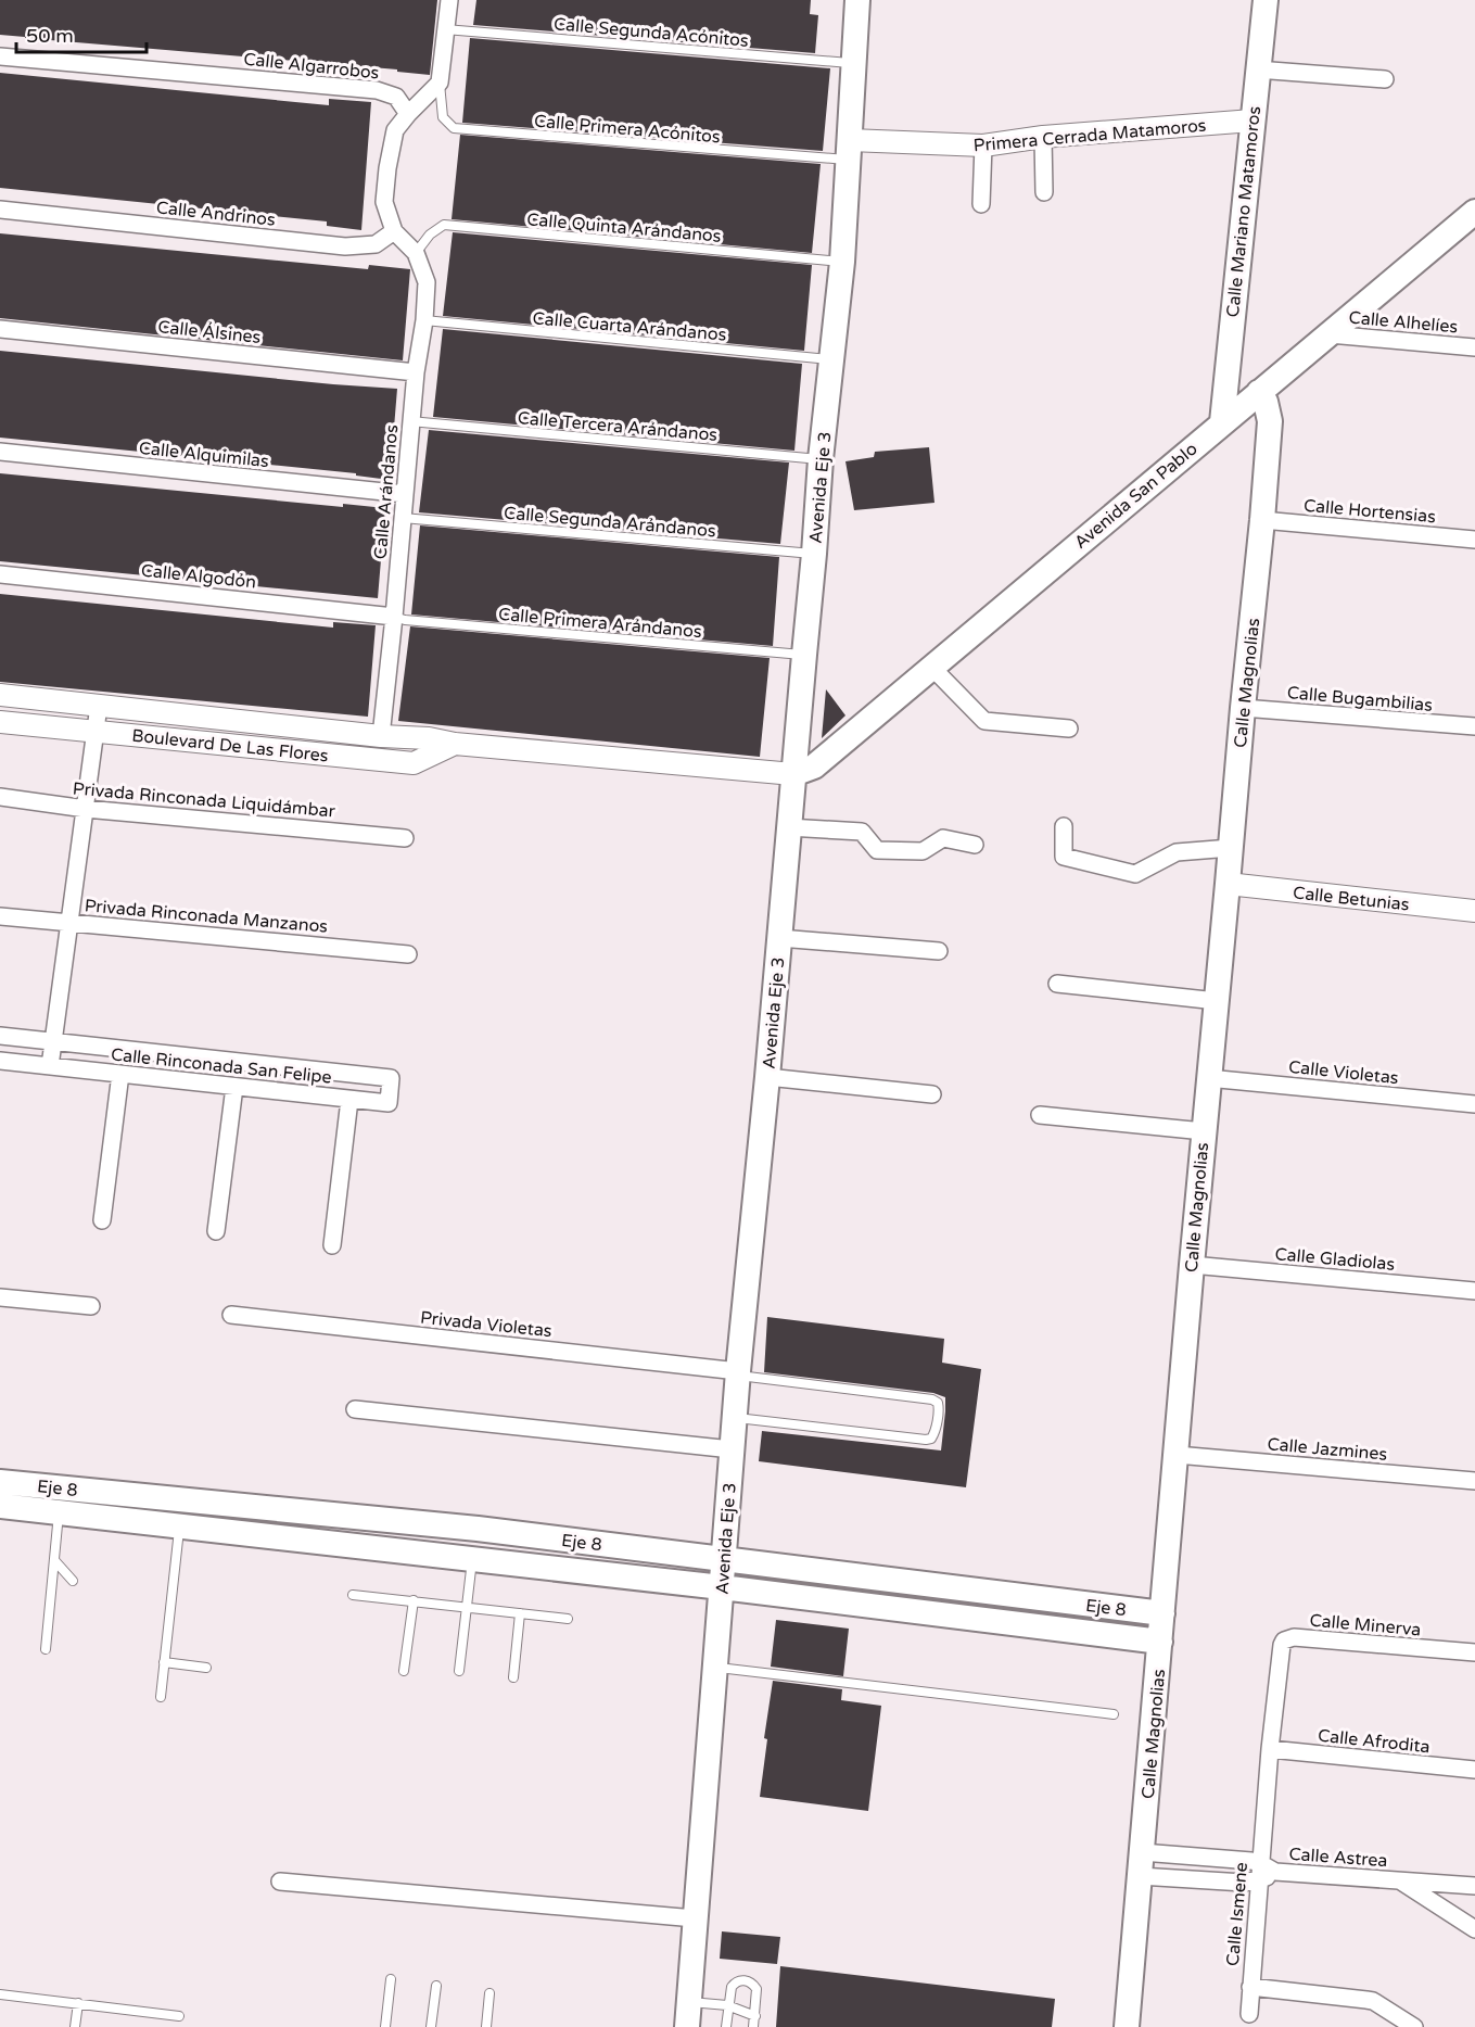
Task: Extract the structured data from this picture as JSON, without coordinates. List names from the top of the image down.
{
  "streets": {
    "main road": [
      "Calle Mariano Matamoros",
      "Avenida Eje 3",
      "Avenida San Pablo",
      "Calle Magnolias",
      "Eje 8"
    ],
    "street": [
      "Calle Algarrobos",
      "Primera Cerrada Matamoros",
      "Calle Andrinos",
      "Calle Alhelíes",
      "Calle Álsines",
      "Calle Alquimilas",
      "Calle Arándanos",
      "Calle Hortensias",
      "Calle Algodón",
      "Calle Bugambilias",
      "Boulevard De Las Flores",
      "Privada Rinconada Liquidámbar",
      "Calle Betunias",
      "Privada Rinconada Manzanos",
      "Calle Rinconada San Felipe",
      "Calle Violetas",
      "Calle Gladiolas",
      "Privada Violetas",
      "Calle Jazmines",
      "Calle Minerva",
      "Calle Afrodita",
      "Calle Astrea",
      "Calle Ismene"
    ],
    "lane": [
      "Calle Segunda Acónitos",
      "Calle Primera Acónitos",
      "Calle Quinta Arándanos",
      "Calle Cuarta Arándanos",
      "Calle Tercera Arándanos",
      "Calle Segunda Arándanos",
      "Calle Primera Arándanos"
    ]
  },
  "crossings": [
    ["Calle Segunda Acónitos", "Avenida Eje 3"],
    ["Calle Primera Acónitos", "Primera Cerrada Matamoros"],
    ["Calle Primera Acónitos", "Avenida Eje 3"],
    ["Primera Cerrada Matamoros", "Calle Mariano Matamoros"],
    ["Primera Cerrada Matamoros", "Avenida Eje 3"],
    ["Calle Mariano Matamoros", "Avenida San Pablo"],
    ["Calle Quinta Arándanos", "Avenida Eje 3"],
    ["Calle Quinta Arándanos", "Calle Arándanos"],
    ["Calle Alhelíes", "Avenida San Pablo"],
    ["Calle Cuarta Arándanos", "Avenida Eje 3"],
    ["Calle Cuarta Arándanos", "Calle Arándanos"],
    ["Calle Álsines", "Calle Arándanos"],
    ["Calle Tercera Arándanos", "Avenida Eje 3"],
    ["Calle Tercera Arándanos", "Calle Arándanos"],
    ["Calle Alquimilas", "Calle Arándanos"],
    ["Avenida Eje 3", "Avenida San Pablo"],
    ["Avenida Eje 3", "Calle Segunda Arándanos"],
    ["Avenida Eje 3", "Calle Primera Arándanos"],
    ["Avenida Eje 3", "Boulevard De Las Flores"],
    ["Avenida Eje 3", "Privada Violetas"],
    ["Avenida Eje 3", "Eje 8"],
    ["Calle Arándanos", "Calle Segunda Arándanos"],
    ["Calle Arándanos", "Calle Algodón"],
    ["Calle Arándanos", "Calle Primera Arándanos"],
    ["Calle Arándanos", "Boulevard De Las Flores"],
    ["Avenida San Pablo", "Calle Magnolias"],
    ["Avenida San Pablo", "Boulevard De Las Flores"],
    ["Calle Hortensias", "Calle Magnolias"],
    ["Calle Algodón", "Calle Primera Arándanos"],
    ["Calle Magnolias", "Calle Bugambilias"],
    ["Calle Magnolias", "Calle Betunias"],
    ["Calle Magnolias", "Calle Violetas"],
    ["Calle Magnolias", "Calle Gladiolas"],
    ["Calle Magnolias", "Calle Jazmines"],
    ["Calle Magnolias", "Eje 8"],
    ["Calle Magnolias", "Calle Astrea"],
    ["Calle Minerva", "Calle Afrodita"],
    ["Calle Minerva", "Calle Ismene"],
    ["Calle Afrodita", "Calle Ismene"],
    ["Calle Astrea", "Calle Ismene"]
  ],
  "scale_bar": "50 m"
}
